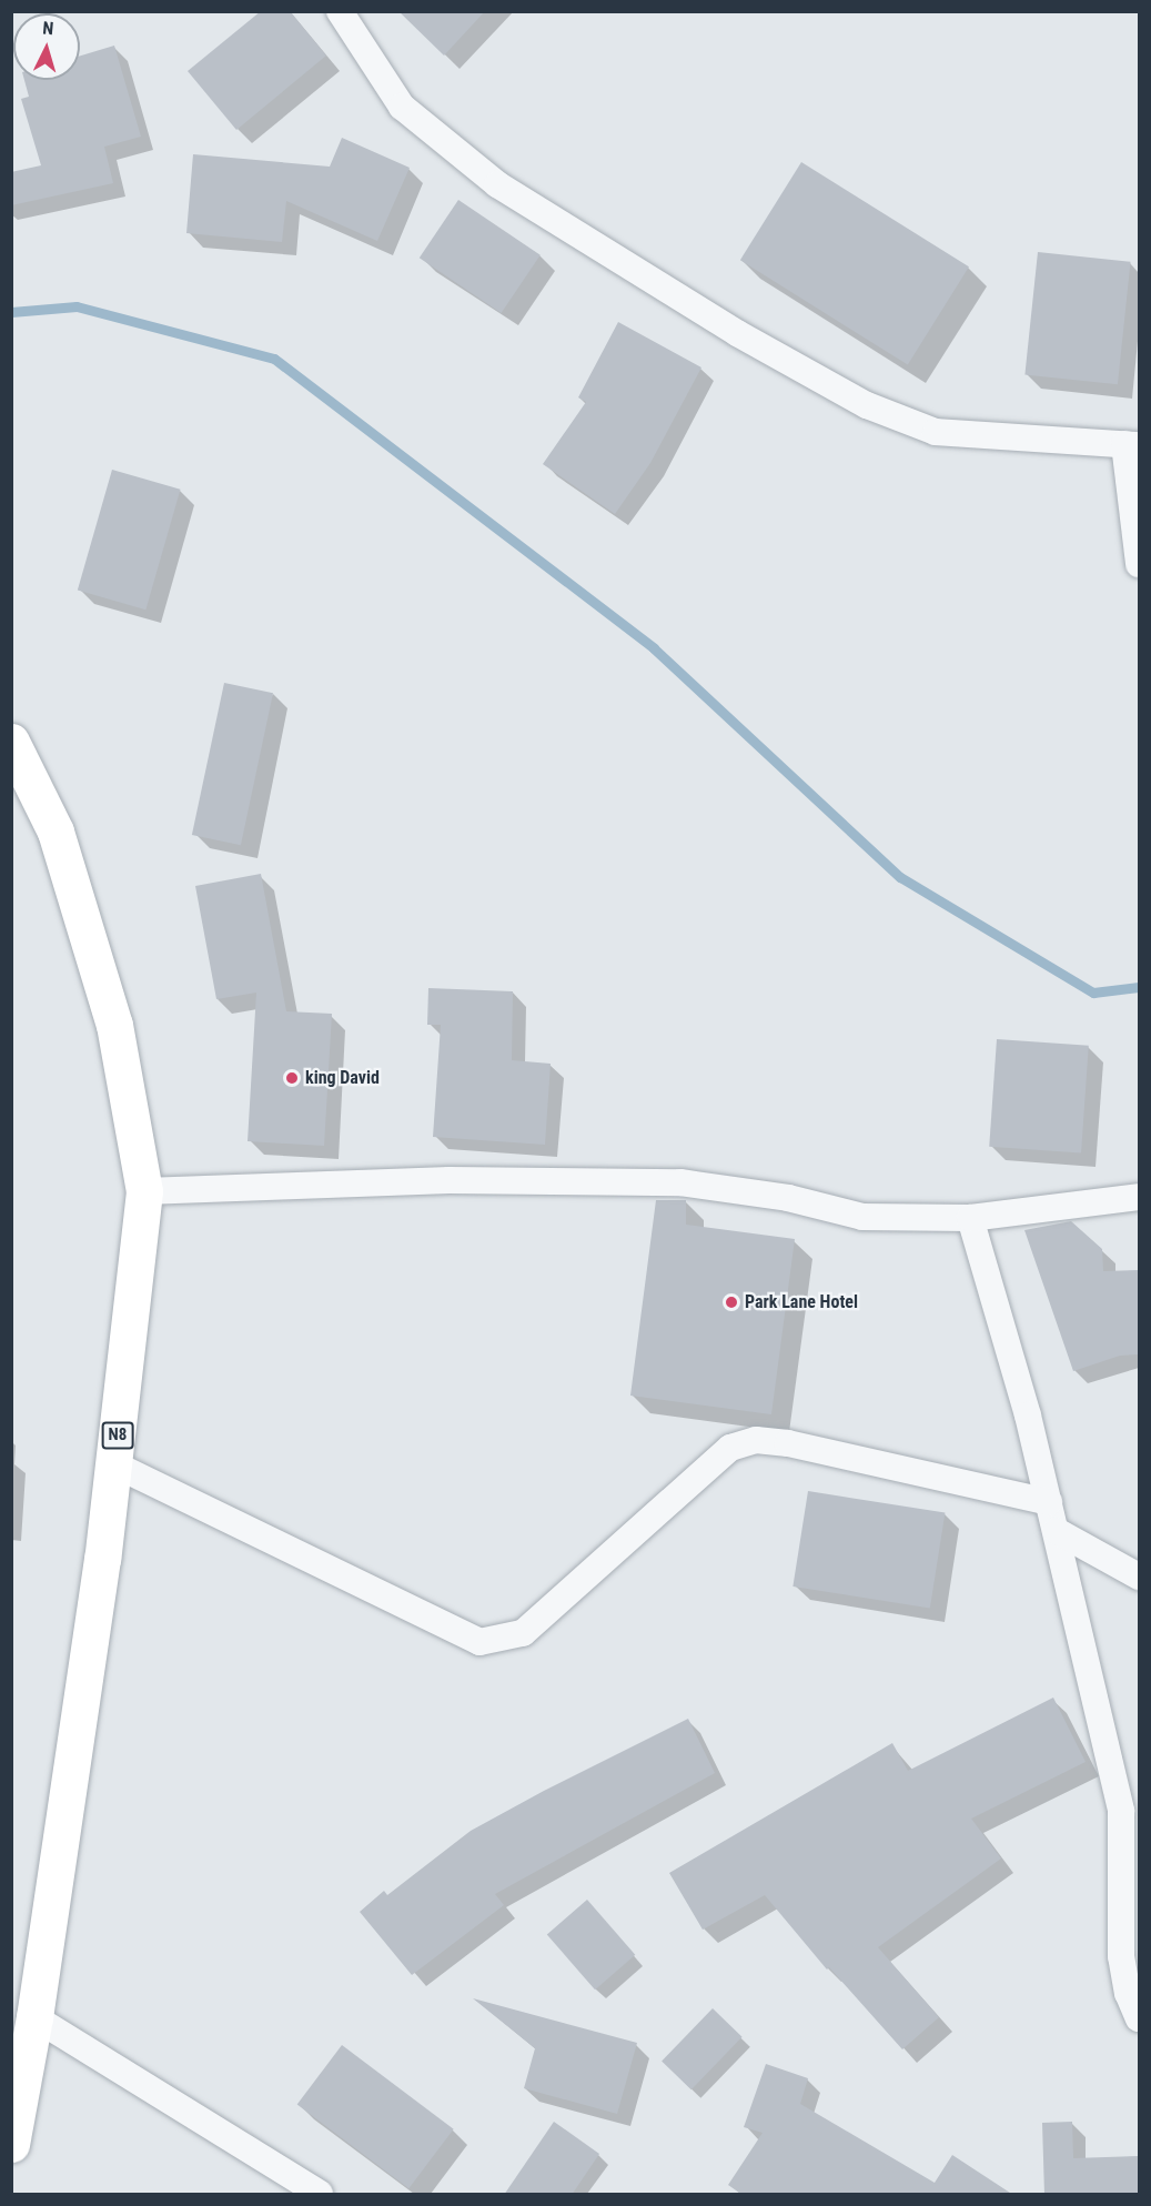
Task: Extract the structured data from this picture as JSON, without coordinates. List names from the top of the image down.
{
  "streets": {
    "highway": ["N8"]
  },
  "places": ["king David", "Park Lane Hotel"],
  "north": "top"
}
